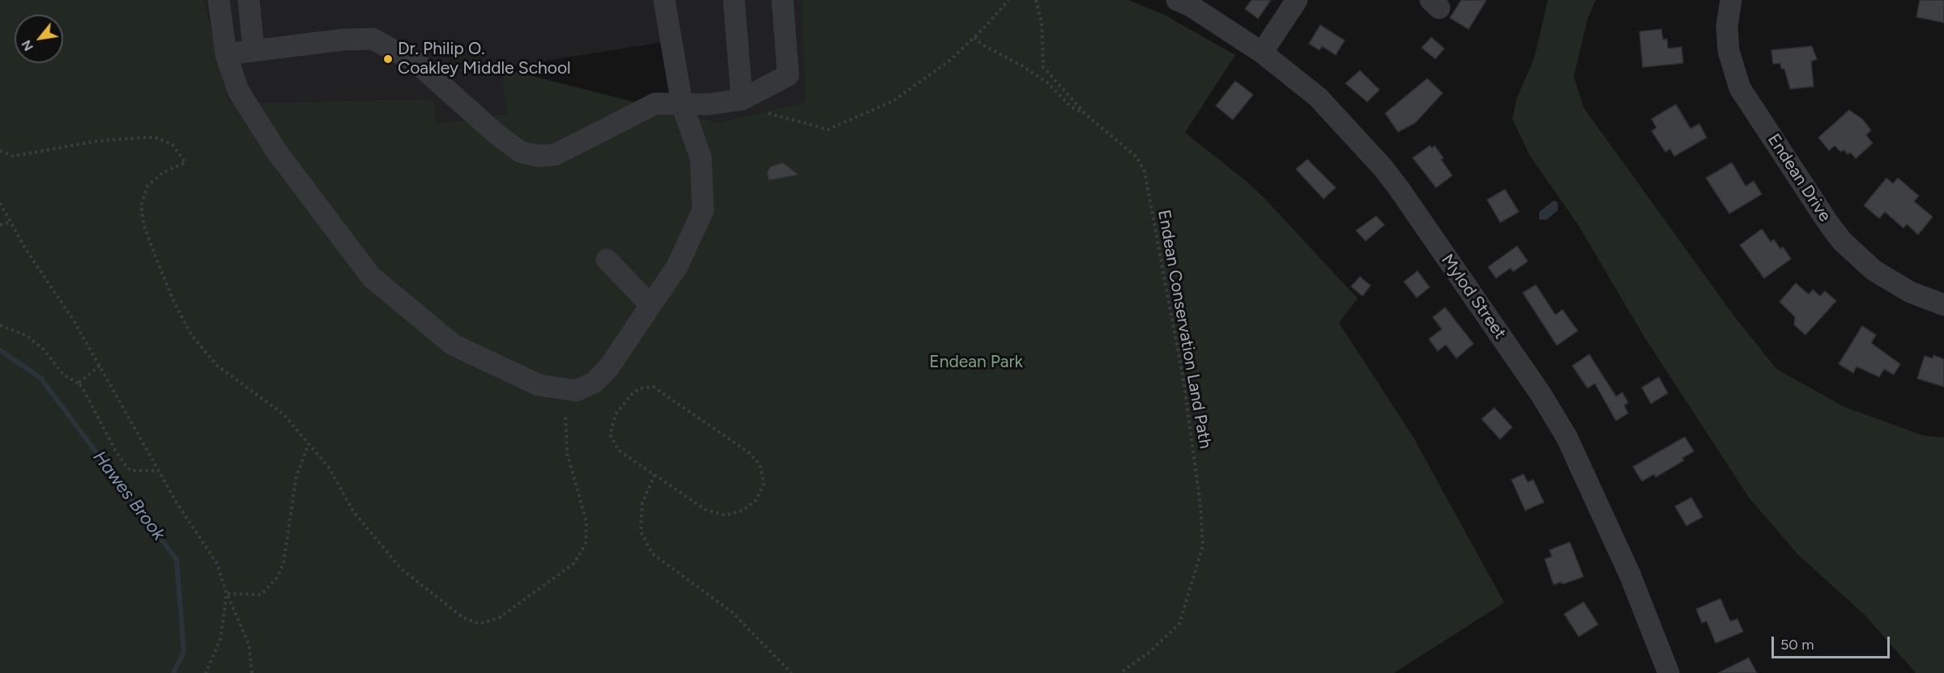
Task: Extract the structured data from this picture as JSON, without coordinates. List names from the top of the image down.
{
  "streets": {
    "street": ["Endean Drive", "Mylod Street"],
    "path": ["Endean Conservation Land Path"]
  },
  "water": ["Hawes Brook"],
  "parks": ["Endean Park"],
  "places": ["Dr. Philip O. Coakley Middle School"],
  "scale_bar": "50 m",
  "north": "bottom left"
}
